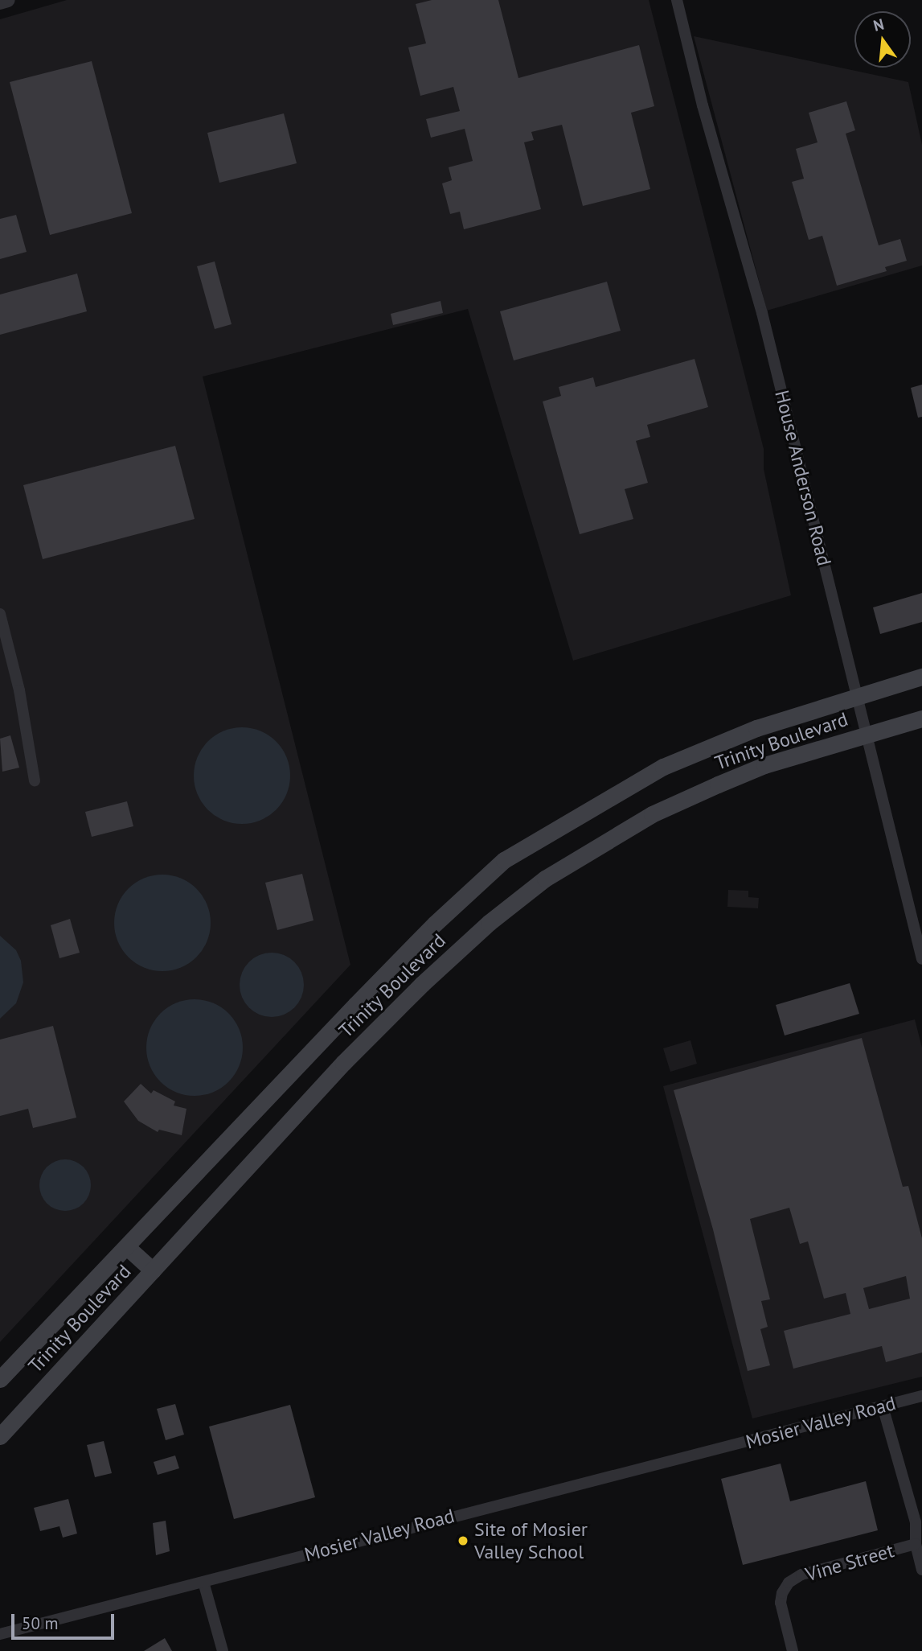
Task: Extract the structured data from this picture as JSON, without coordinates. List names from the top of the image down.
{
  "streets": {
    "main road": ["Trinity Boulevard"],
    "street": ["House Anderson Road", "Mosier Valley Road", "Vine Street"]
  },
  "crossings": [
    ["House Anderson Road", "Trinity Boulevard"]
  ],
  "places": ["Site of Mosier Valley School"],
  "scale_bar": "50 m",
  "north": "top"
}
